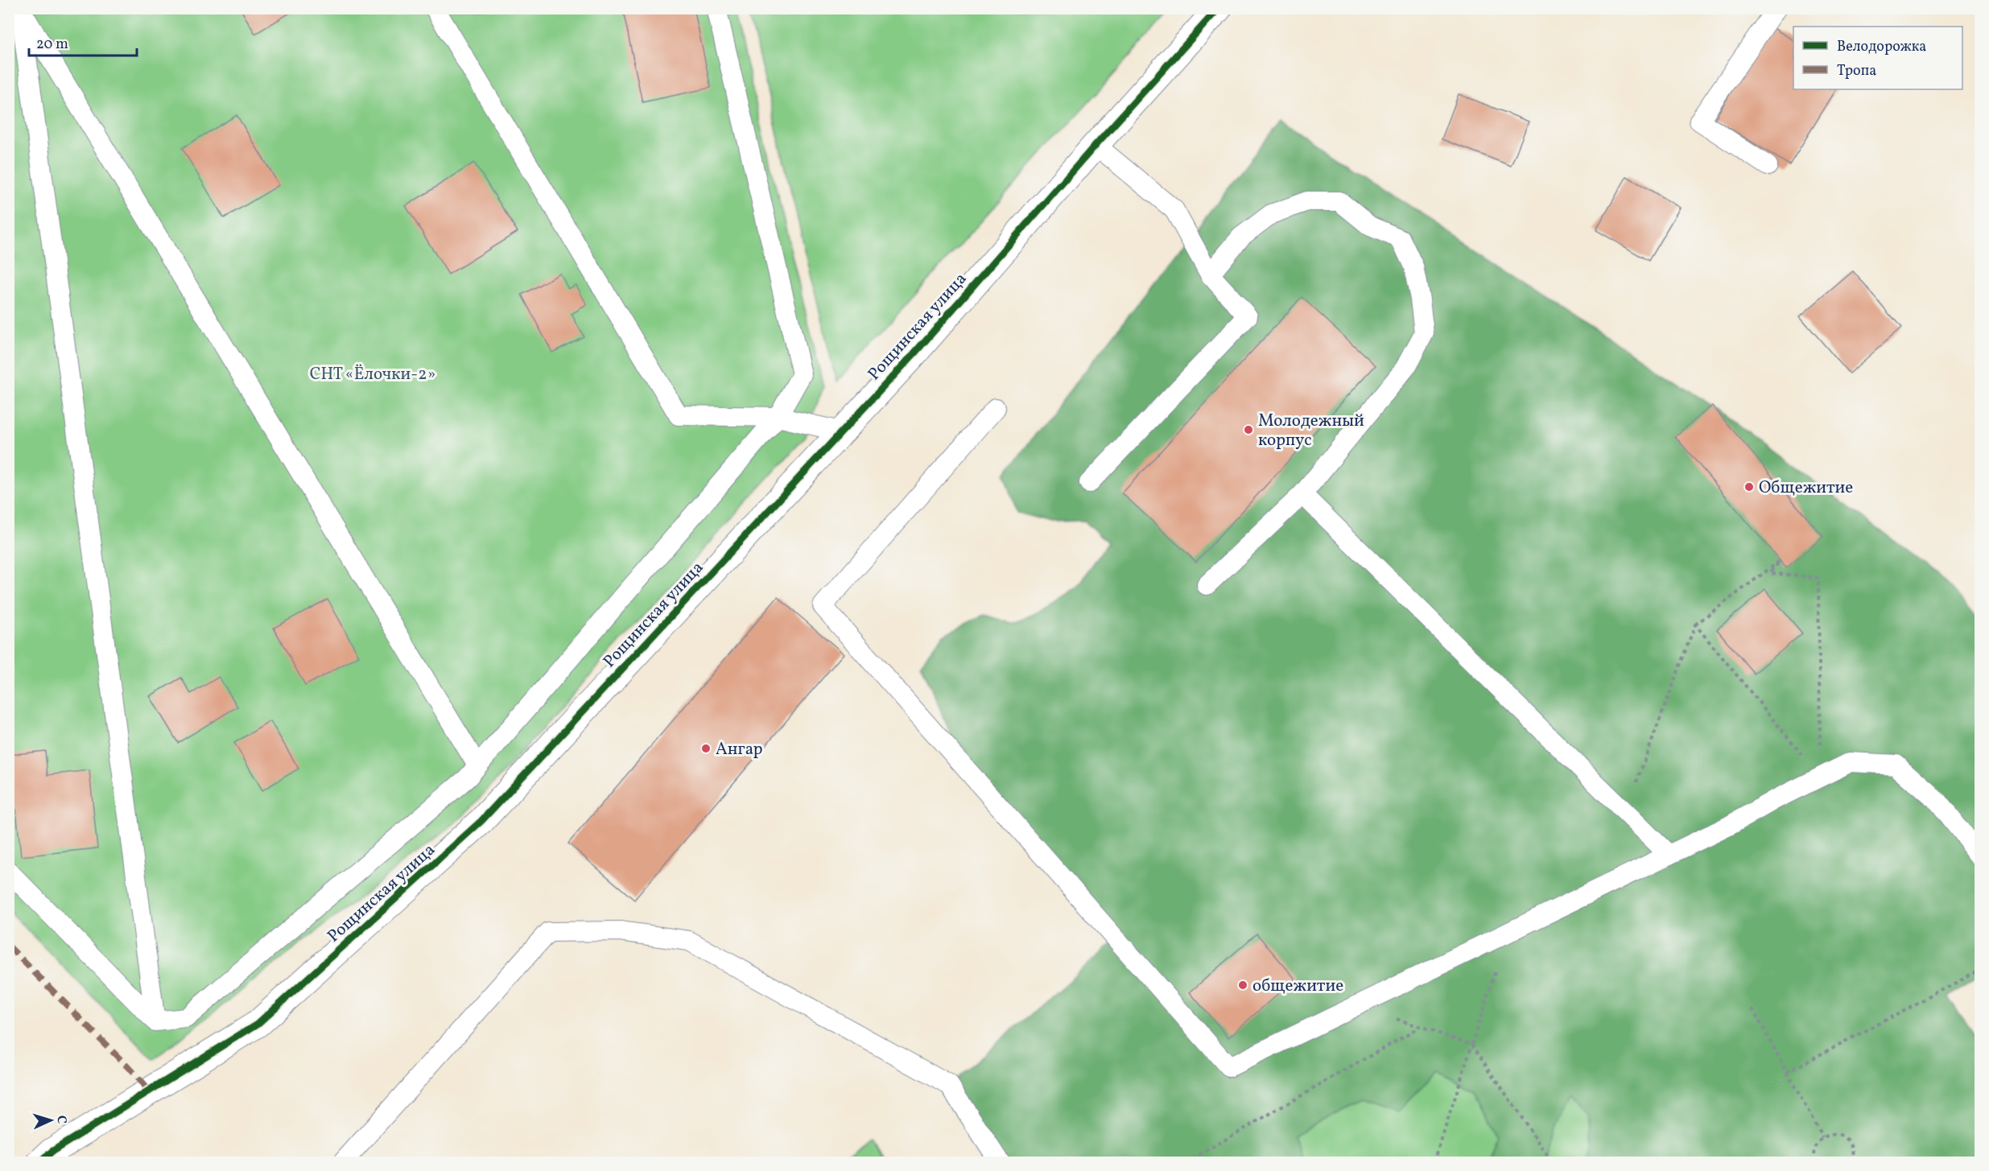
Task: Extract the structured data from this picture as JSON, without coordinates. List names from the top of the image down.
{
  "streets": {
    "street": ["Рощинская улица"]
  },
  "parks": ["СНТ «Ёлочки-2»"],
  "places": [
    "Молодежный корпус",
    "Общежитие",
    "Ангар",
    "общежитие"
  ],
  "legend": ["Велодорожка", "Тропа"],
  "scale_bar": "20 m",
  "north": "right"
}
